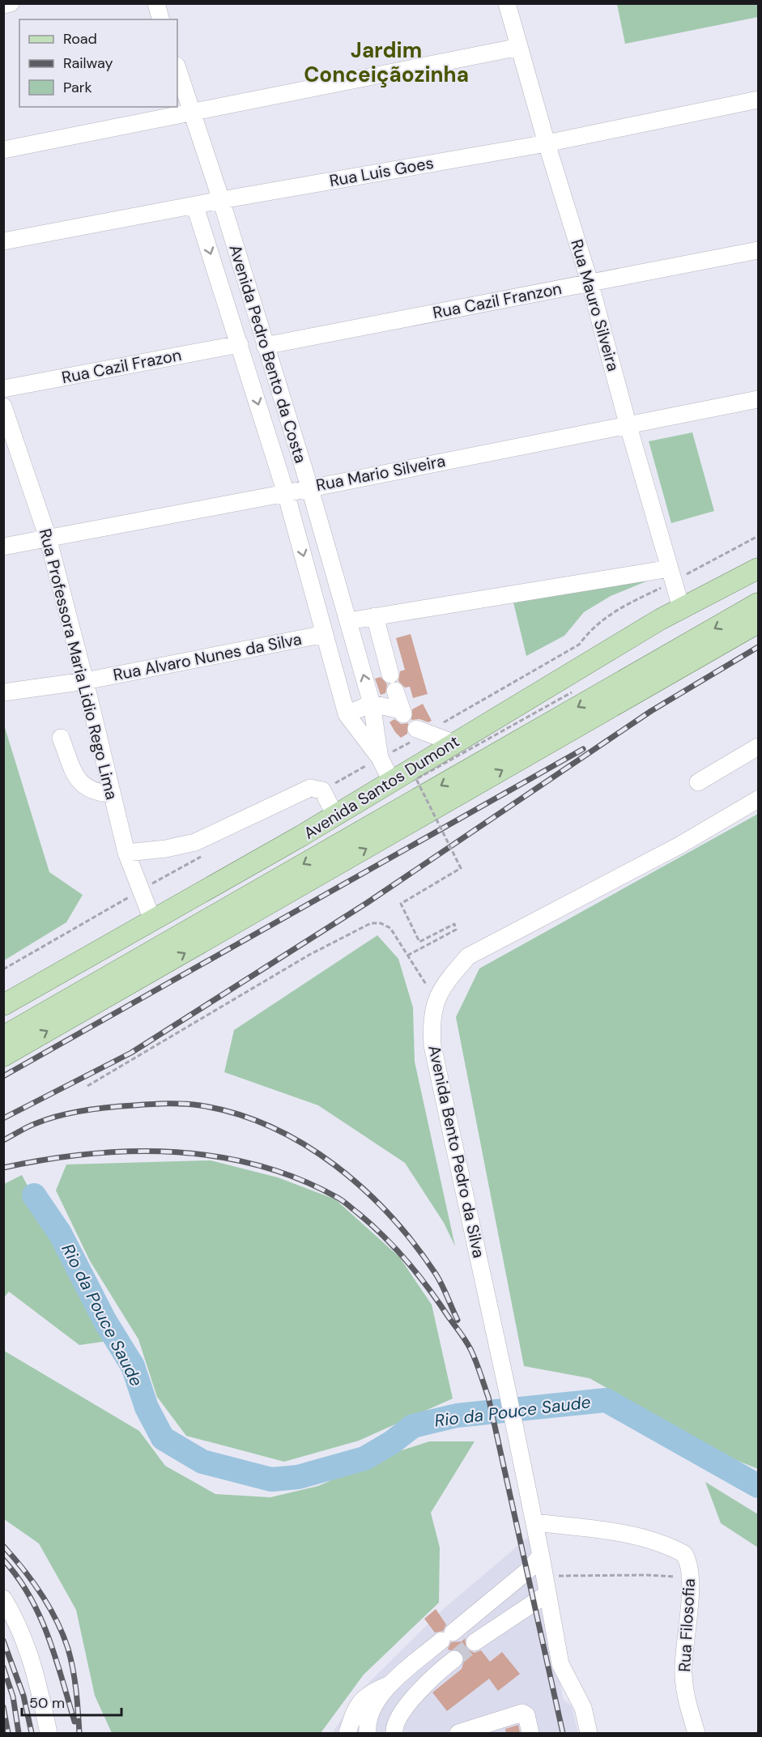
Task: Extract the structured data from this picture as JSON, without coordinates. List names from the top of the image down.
{
  "streets": {
    "main road": ["Avenida Santos Dumont"],
    "street": [
      "Rua Luis Goes",
      "Rua Cazil Franzon",
      "Rua Mauro Silveira",
      "Avenida Pedro Bento da Costa",
      "Rua Cazil Frazon",
      "Rua Mario Silveira",
      "Rua Alvaro Nunes da Silva",
      "Rua Professora Maria Lidio Rego Lima",
      "Avenida Bento Pedro da Silva",
      "Rua Filosofia"
    ]
  },
  "crossings": [
    ["Rua Luis Goes", "Rua Mauro Silveira"],
    ["Rua Luis Goes", "Avenida Pedro Bento da Costa"],
    ["Rua Cazil Franzon", "Rua Mauro Silveira"],
    ["Rua Cazil Franzon", "Avenida Pedro Bento da Costa"],
    ["Rua Mauro Silveira", "Rua Mario Silveira"],
    ["Rua Mauro Silveira", "Avenida Santos Dumont"],
    ["Avenida Pedro Bento da Costa", "Rua Cazil Frazon"],
    ["Avenida Pedro Bento da Costa", "Rua Mario Silveira"],
    ["Avenida Pedro Bento da Costa", "Rua Alvaro Nunes da Silva"],
    ["Avenida Pedro Bento da Costa", "Avenida Santos Dumont"],
    ["Rua Mario Silveira", "Rua Professora Maria Lidio Rego Lima"],
    ["Rua Alvaro Nunes da Silva", "Rua Professora Maria Lidio Rego Lima"],
    ["Rua Professora Maria Lidio Rego Lima", "Avenida Santos Dumont"],
    ["Avenida Bento Pedro da Silva", "Rua Filosofia"]
  ],
  "districts": ["Jardim Conceiçãozinha"],
  "water": ["Rio da Pouce Saude"],
  "legend": ["Road", "Railway", "Park"],
  "scale_bar": "50 m"
}
